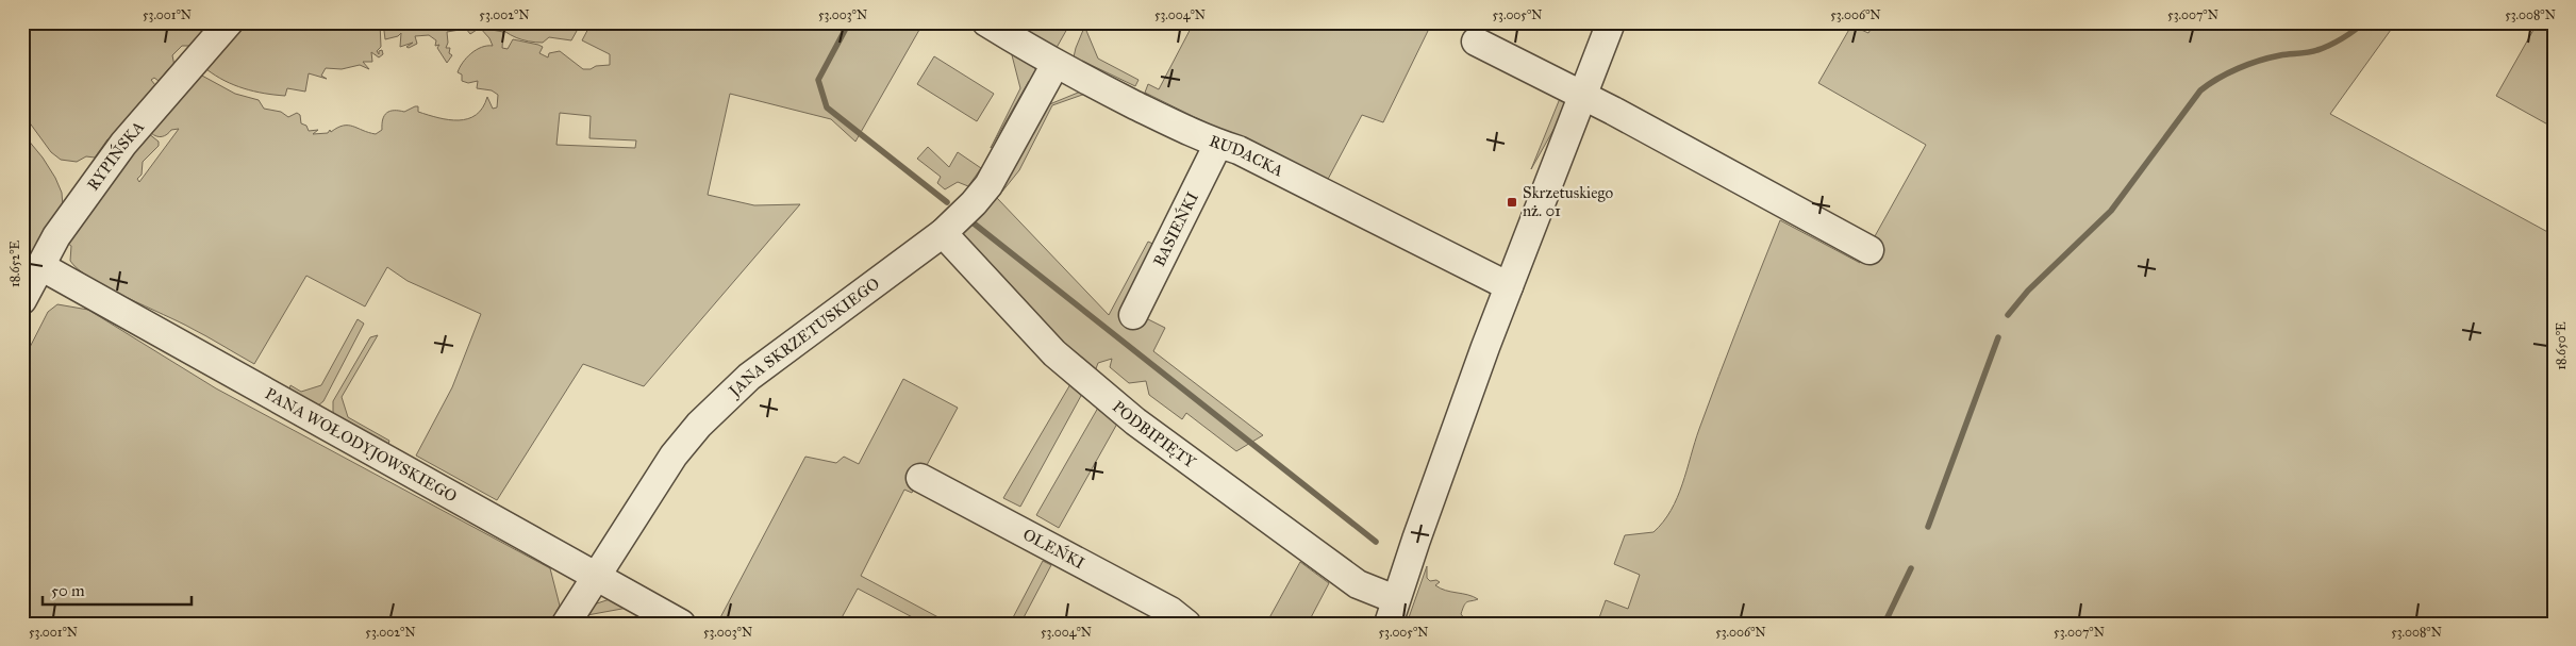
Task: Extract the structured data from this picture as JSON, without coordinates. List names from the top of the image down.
{
  "streets": {
    "street": [
      "RYPIŃSKA",
      "RUDACKA",
      "BASIEŃKI",
      "JANA SKRZETUSKIEGO",
      "PODBIPIĘTY",
      "PANA WOŁODYJOWSKIEGO",
      "OLEŃKI"
    ]
  },
  "crossings": [
    ["RYPIŃSKA", "PANA WOŁODYJOWSKIEGO"],
    ["RUDACKA", "BASIEŃKI"],
    ["RUDACKA", "JANA SKRZETUSKIEGO"],
    ["JANA SKRZETUSKIEGO", "PODBIPIĘTY"],
    ["JANA SKRZETUSKIEGO", "PANA WOŁODYJOWSKIEGO"]
  ],
  "places": {
    "transit": ["Skrzetuskiego nż. 01"]
  },
  "scale_bar": "50 m",
  "coordinates": [
    "53.001°N",
    "53.002°N",
    "53.003°N",
    "53.004°N",
    "53.005°N",
    "53.006°N",
    "53.007°N",
    "53.008°N",
    "18.652°E",
    "18.650°E"
  ]
}
